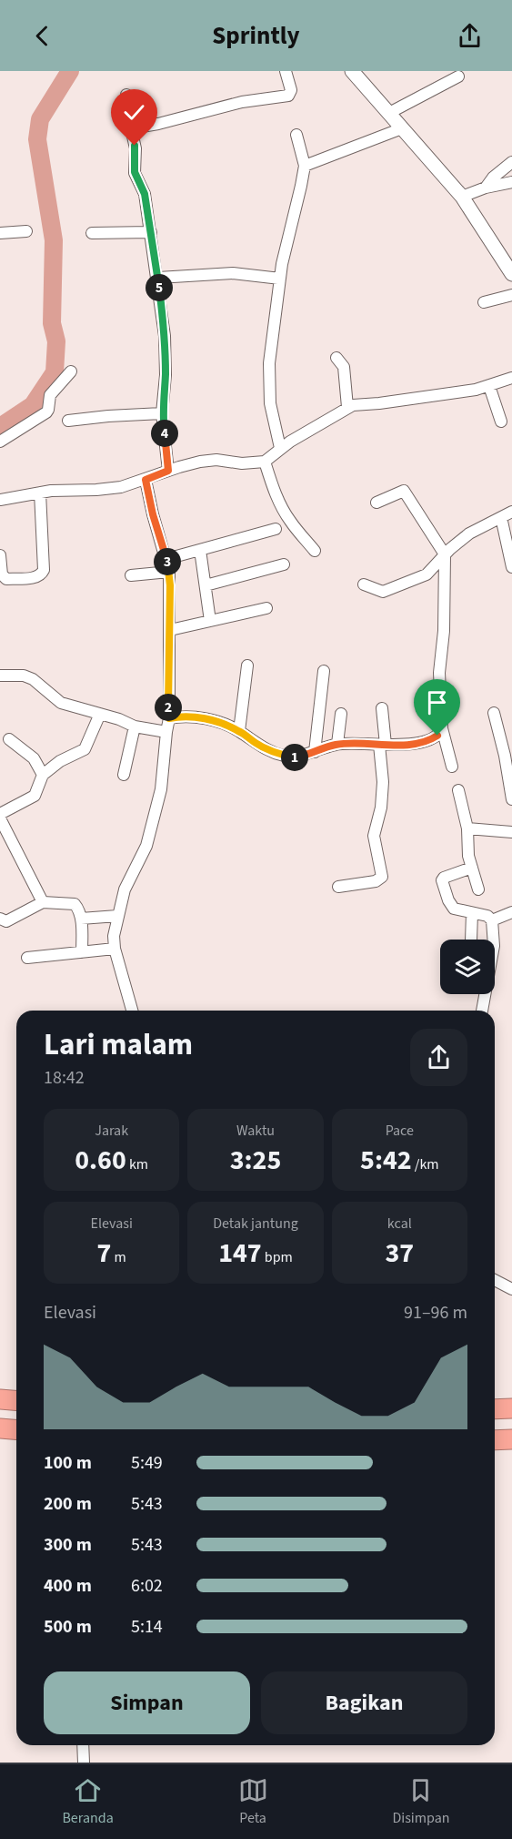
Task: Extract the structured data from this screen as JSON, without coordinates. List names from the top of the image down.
{
  "page": {
    "header": "Sprintly",
    "pins": [
      "5",
      "4",
      "3",
      "2",
      "1"
    ],
    "heading": ["Lari malam", "18:42"],
    "stats": [
      ["Jarak", "0.60 km"],
      ["Waktu", "3:25"],
      ["Pace", "5:42 /km"],
      ["Elevasi", "7 m"],
      ["Detak jantung", "147 bpm"],
      ["kcal", "37"]
    ],
    "chart": ["Elevasi", "91–96 m"],
    "list": [
      {
        "name": "100 m",
        "note": "5:49"
      },
      {
        "name": "200 m",
        "note": "5:43"
      },
      {
        "name": "300 m",
        "note": "5:43"
      },
      {
        "name": "400 m",
        "note": "6:02"
      },
      {
        "name": "500 m",
        "note": "5:14"
      }
    ],
    "buttons": ["Simpan", "Bagikan"],
    "tabs": ["Beranda", "Peta", "Disimpan"]
  }
}
